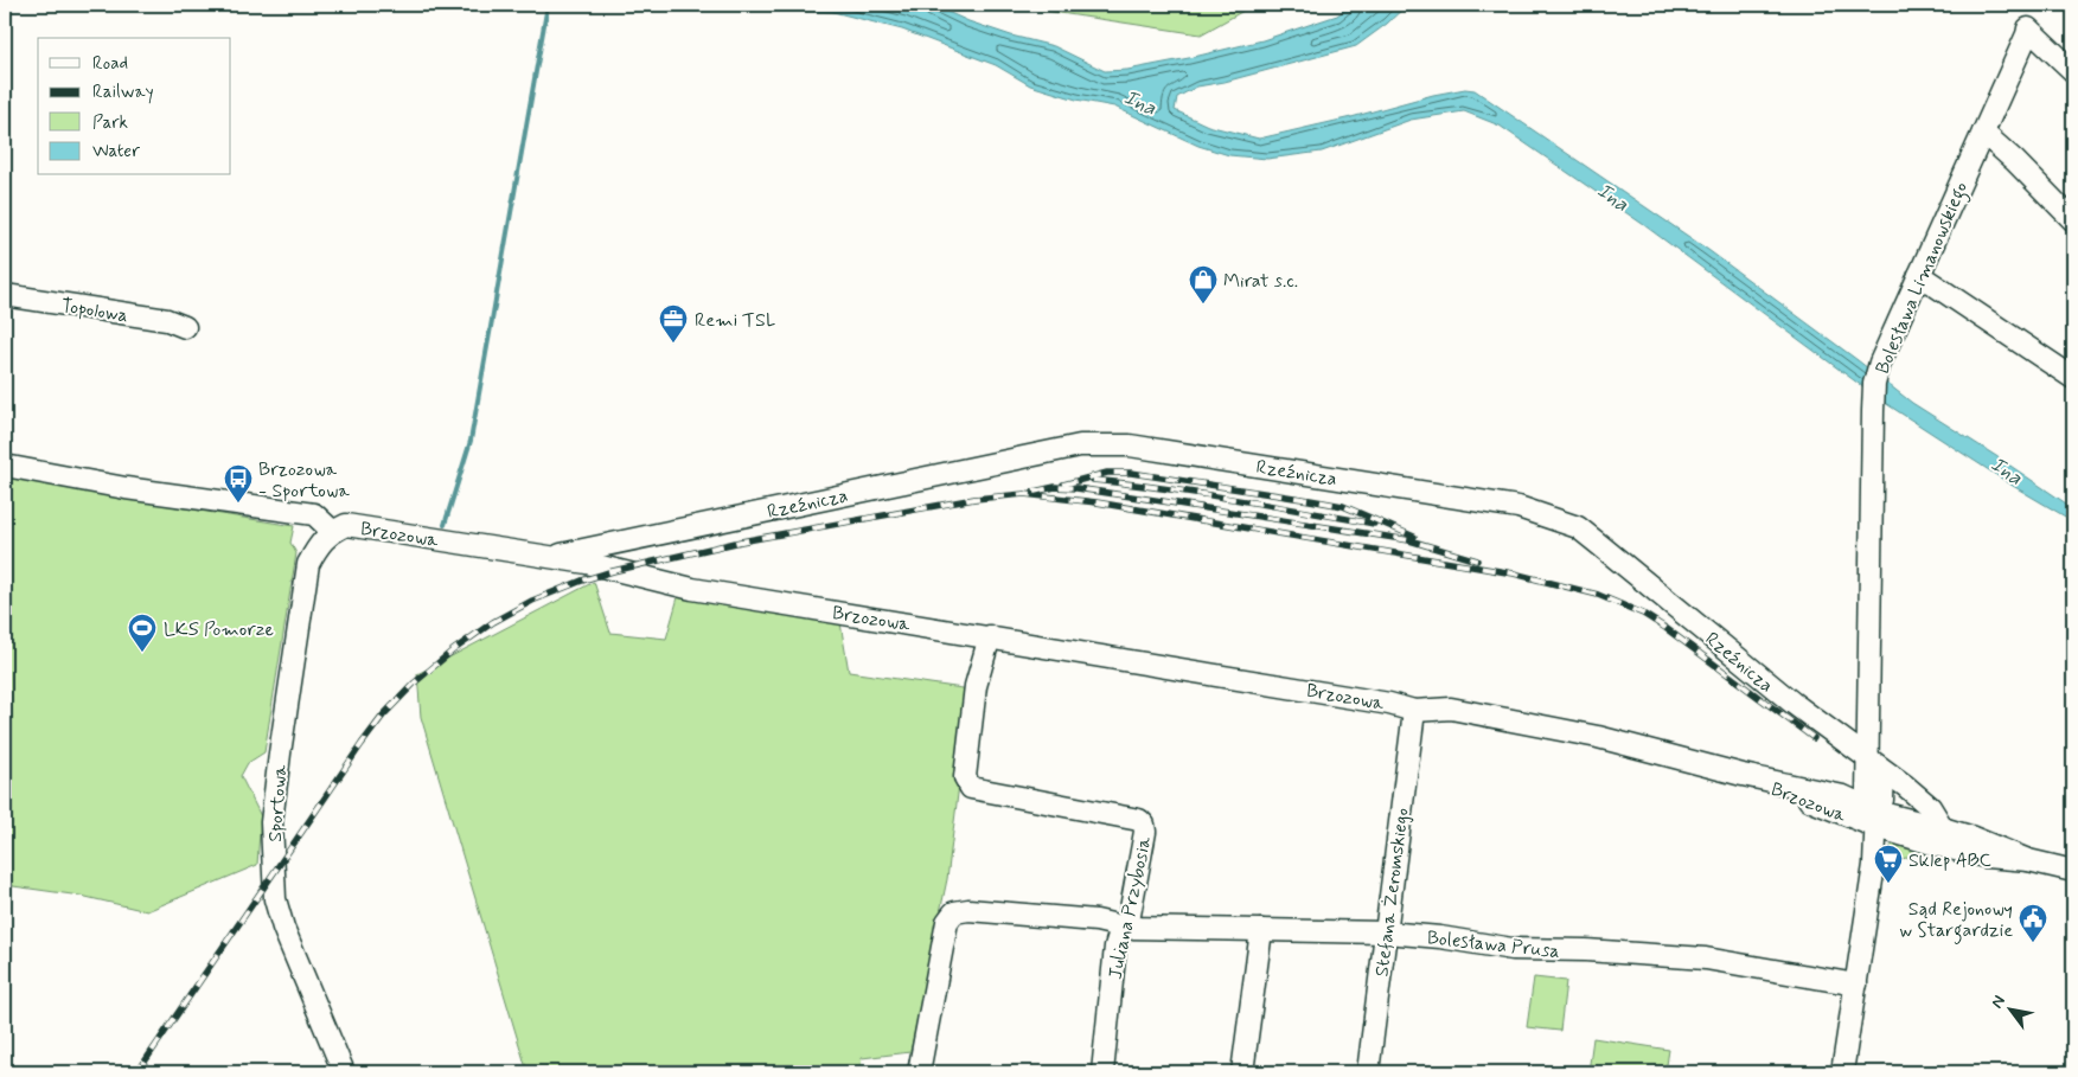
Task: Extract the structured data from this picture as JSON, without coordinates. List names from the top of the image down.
{
  "streets": {
    "street": [
      "Bolesława Limanowskiego",
      "Topolowa",
      "Rzeźnicza",
      "Brzozowa",
      "Sportowa",
      "Stefana Żeromskiego",
      "Juliana Przybosia",
      "Bolesława Prusa"
    ]
  },
  "crossings": [
    ["Bolesława Limanowskiego", "Rzeźnicza"],
    ["Bolesława Limanowskiego", "Brzozowa"],
    ["Bolesława Limanowskiego", "Bolesława Prusa"],
    ["Rzeźnicza", "Brzozowa"],
    ["Brzozowa", "Sportowa"],
    ["Brzozowa", "Stefana Żeromskiego"],
    ["Brzozowa", "Juliana Przybosia"],
    ["Stefana Żeromskiego", "Bolesława Prusa"],
    ["Juliana Przybosia", "Bolesława Prusa"]
  ],
  "water": ["Ina"],
  "places": {
    "shop": ["Mirat s.c."],
    "office": ["Remi TSL"],
    "bus stop": ["Brzozowa - Sportowa"],
    "sports": ["LKS Pomorze"],
    "supermarket": ["Sklep ABC"],
    "public building": ["Sąd Rejonowy w Stargardzie"]
  },
  "legend": [
    "Road",
    "Railway",
    "Park",
    "Water"
  ],
  "north": "top left"
}
